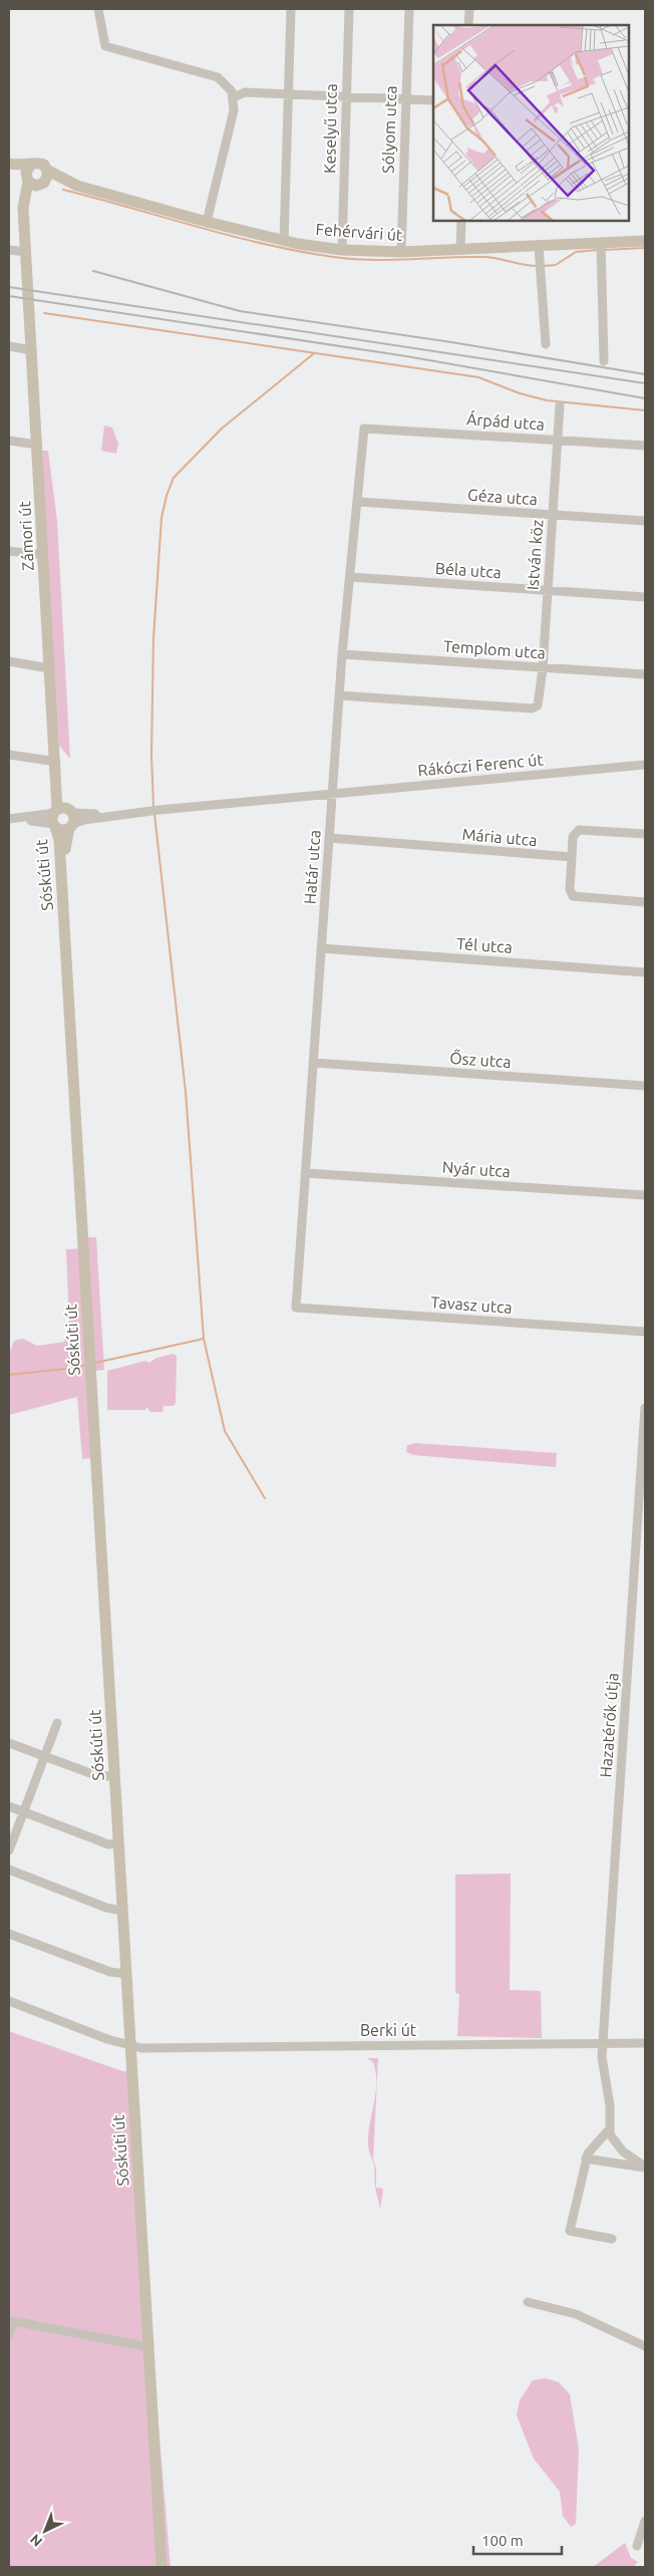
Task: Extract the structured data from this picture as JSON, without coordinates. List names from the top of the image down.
{
  "streets": {
    "main road": ["Fehérvári út", "Zámori út", "Sóskúti út"],
    "street": [
      "Keselyű utca",
      "Sólyom utca",
      "Árpád utca",
      "Géza utca",
      "István köz",
      "Béla utca",
      "Templom utca",
      "Rákóczi Ferenc út",
      "Mária utca",
      "Határ utca",
      "Tél utca",
      "Ősz utca",
      "Nyár utca",
      "Tavasz utca",
      "Hazatérők útja",
      "Berki út"
    ]
  },
  "crossings": [
    ["Keselyű utca", "Fehérvári út"],
    ["Sólyom utca", "Fehérvári út"],
    ["Fehérvári út", "Zámori út"],
    ["Árpád utca", "István köz"],
    ["Árpád utca", "Határ utca"],
    ["Géza utca", "István köz"],
    ["Géza utca", "Határ utca"],
    ["Zámori út", "Rákóczi Ferenc út"],
    ["Zámori út", "Sóskúti út"],
    ["István köz", "Béla utca"],
    ["István köz", "Templom utca"],
    ["István köz", "Határ utca"],
    ["Béla utca", "Határ utca"],
    ["Templom utca", "Határ utca"],
    ["Rákóczi Ferenc út", "Határ utca"],
    ["Rákóczi Ferenc út", "Sóskúti út"],
    ["Mária utca", "Határ utca"],
    ["Határ utca", "Tél utca"],
    ["Határ utca", "Ősz utca"],
    ["Határ utca", "Nyár utca"],
    ["Határ utca", "Tavasz utca"],
    ["Sóskúti út", "Berki út"],
    ["Hazatérők útja", "Berki út"]
  ],
  "scale_bar": "100 m",
  "north": "bottom left"
}
